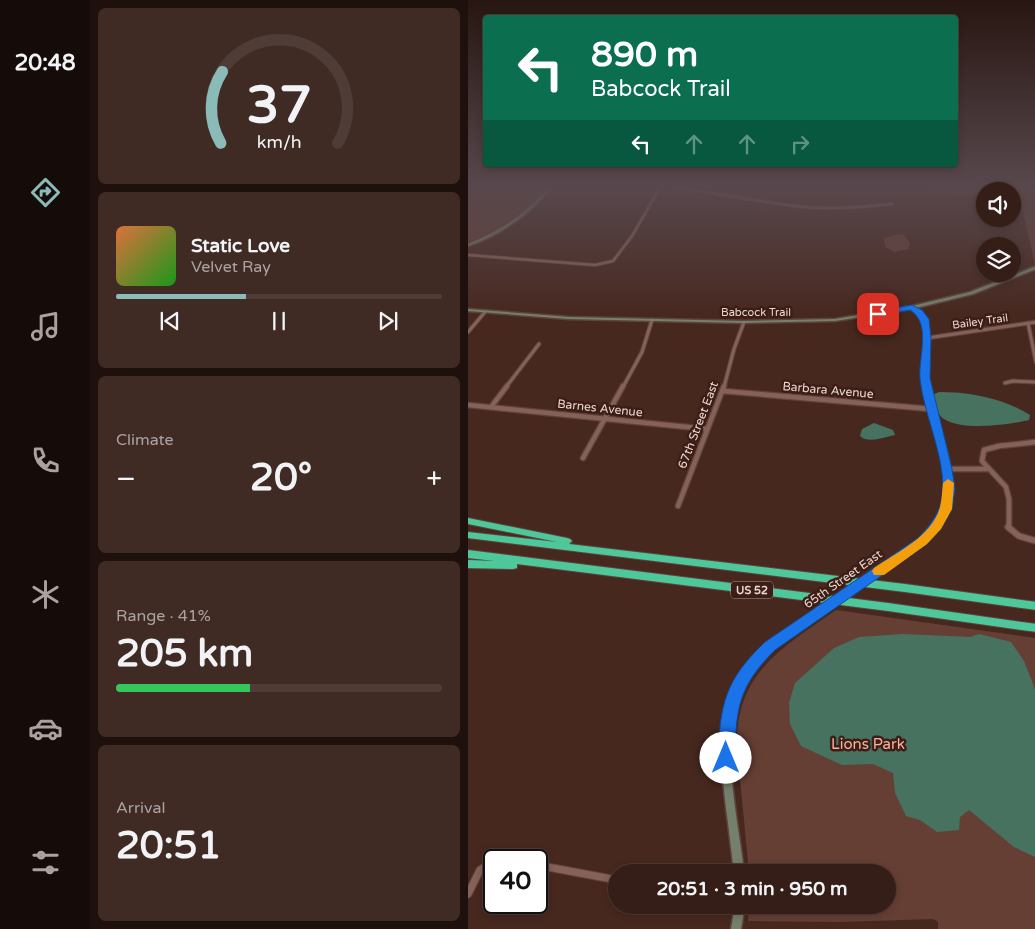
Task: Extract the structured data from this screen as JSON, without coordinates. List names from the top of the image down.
{
  "streets": {
    "highway": ["US 52"],
    "street": [
      "Babcock Trail",
      "Bailey Trail",
      "Barbara Avenue",
      "Barnes Avenue",
      "67th Street East",
      "65th Street East"
    ]
  },
  "crossings": [
    ["Babcock Trail", "67th Street East"],
    ["Babcock Trail", "65th Street East"],
    ["Bailey Trail", "65th Street East"],
    ["Barbara Avenue", "67th Street East"],
    ["Barbara Avenue", "65th Street East"],
    ["Barnes Avenue", "67th Street East"]
  ],
  "parks": ["Lions Park"],
  "page": {
    "tabs": "20:48",
    "turn": ["890 m", "Babcock Trail"],
    "song": ["Static Love", "Velvet Ray"],
    "tile": [
      "Climate",
      ["Range · 41%", "205 km"],
      ["Arrival", "20:51"]
    ],
    "heat": ["−", "20°", "+"],
    "limit": "40",
    "trip": "20:51 · 3 min · 950 m",
    "gauge": ["37", "km/h"]
  }
}
